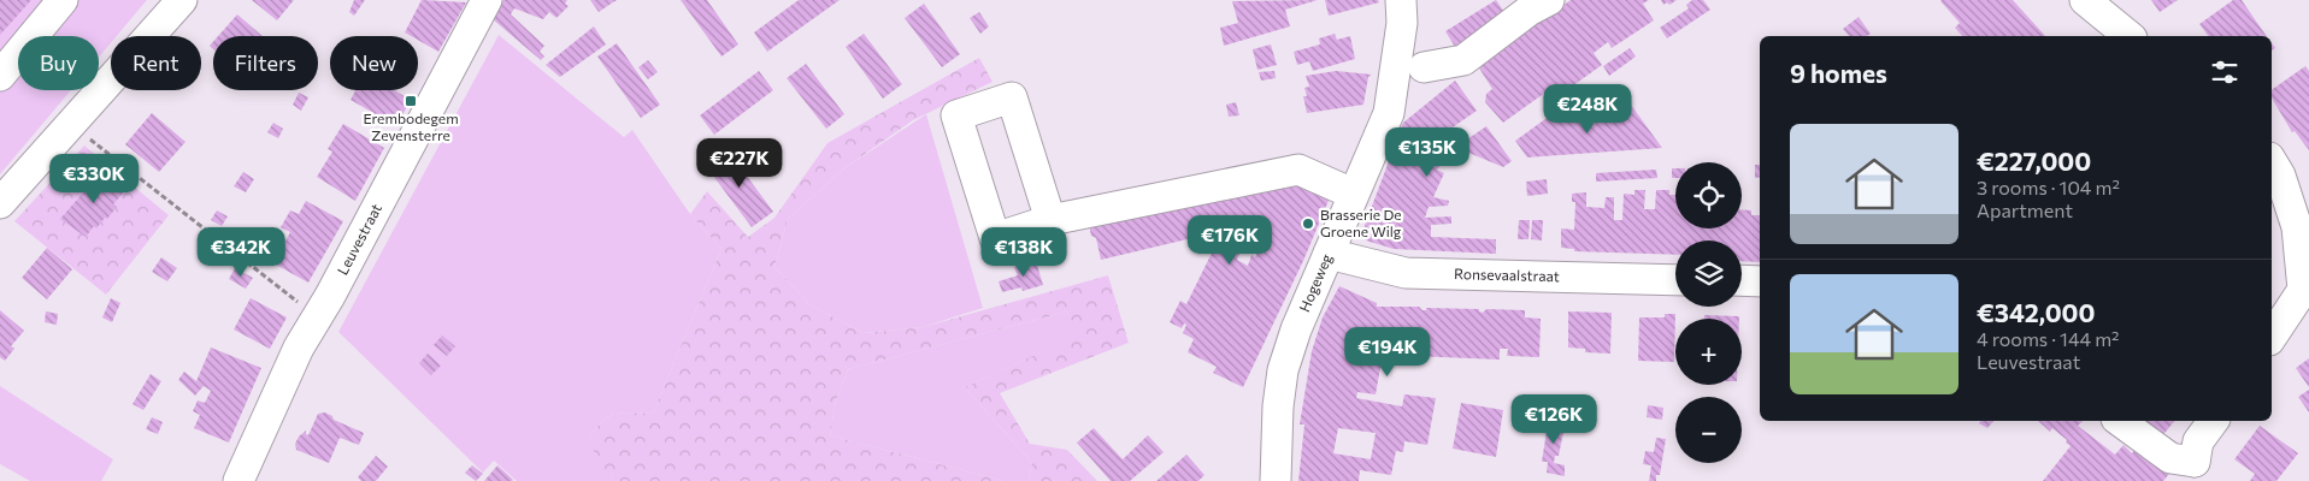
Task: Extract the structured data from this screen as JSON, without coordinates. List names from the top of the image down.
{
  "streets": {
    "street": ["Leuvestraat", "Ronsevaalstraat", "Hogeweg"]
  },
  "crossings": [
    ["Ronsevaalstraat", "Hogeweg"]
  ],
  "places": {
    "transit": ["Erembodegem Zevensterre"],
    "other": ["Brasserie De Groene Wilg"]
  },
  "page": {
    "chip": [
      "Buy",
      "Rent",
      "Filters",
      "New"
    ],
    "heading": "9 homes",
    "price": [
      "€248K",
      "€135K",
      "€227K",
      "€330K",
      "€176K",
      "€342K",
      "€138K",
      "€194K",
      "€126K"
    ],
    "list": [
      {
        "name": "€227,000",
        "note": "3 rooms · 104 m² · Apartment"
      },
      {
        "name": "€342,000",
        "note": "4 rooms · 144 m² · Leuvestraat"
      }
    ],
    "map_buttons": ["+", "−"]
  }
}
